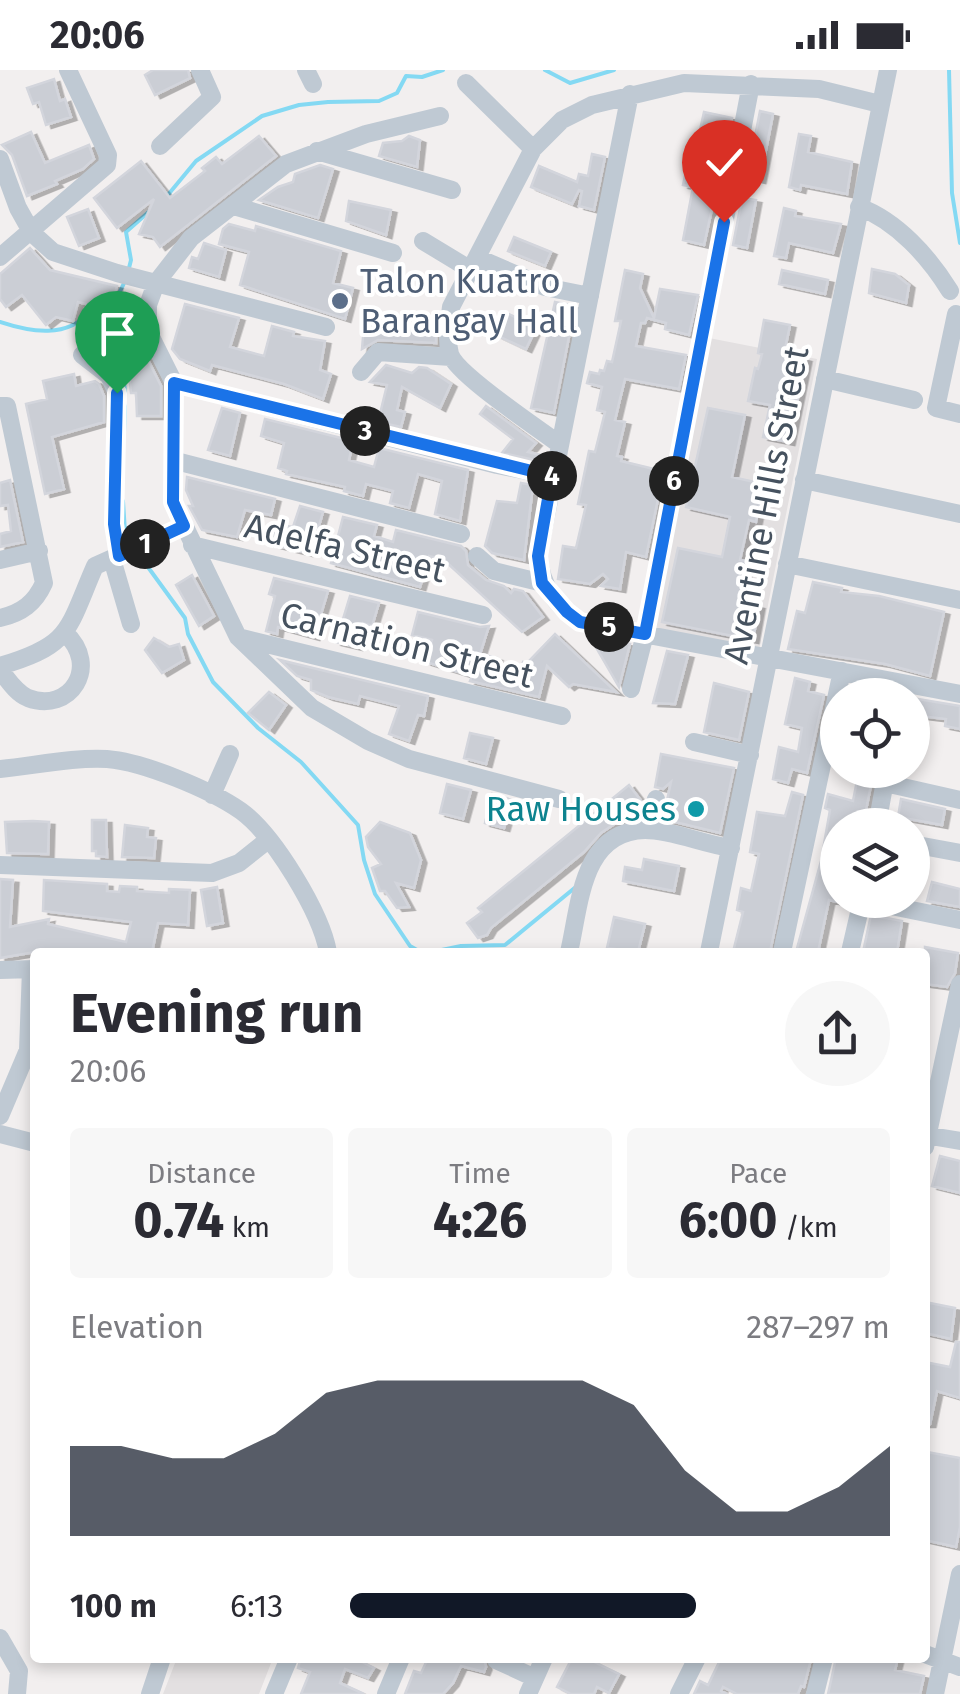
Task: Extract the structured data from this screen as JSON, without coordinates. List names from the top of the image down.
{
  "streets": {
    "street": ["Aventine Hills Street", "Adelfa Street", "Carnation Street"]
  },
  "places": ["Talon Kuatro Barangay Hall", "Raw Houses"],
  "page": {
    "status": "20:06",
    "pins": [
      "3",
      "4",
      "6",
      "1",
      "5"
    ],
    "heading": ["Evening run", "20:06"],
    "stats": [
      ["Distance", "0.74 km"],
      ["Time", "4:26"],
      ["Pace", "6:00 /km"]
    ],
    "chart": ["Elevation", "287–297 m"],
    "list": [
      {
        "name": "100 m",
        "note": "6:13"
      }
    ]
  }
}
